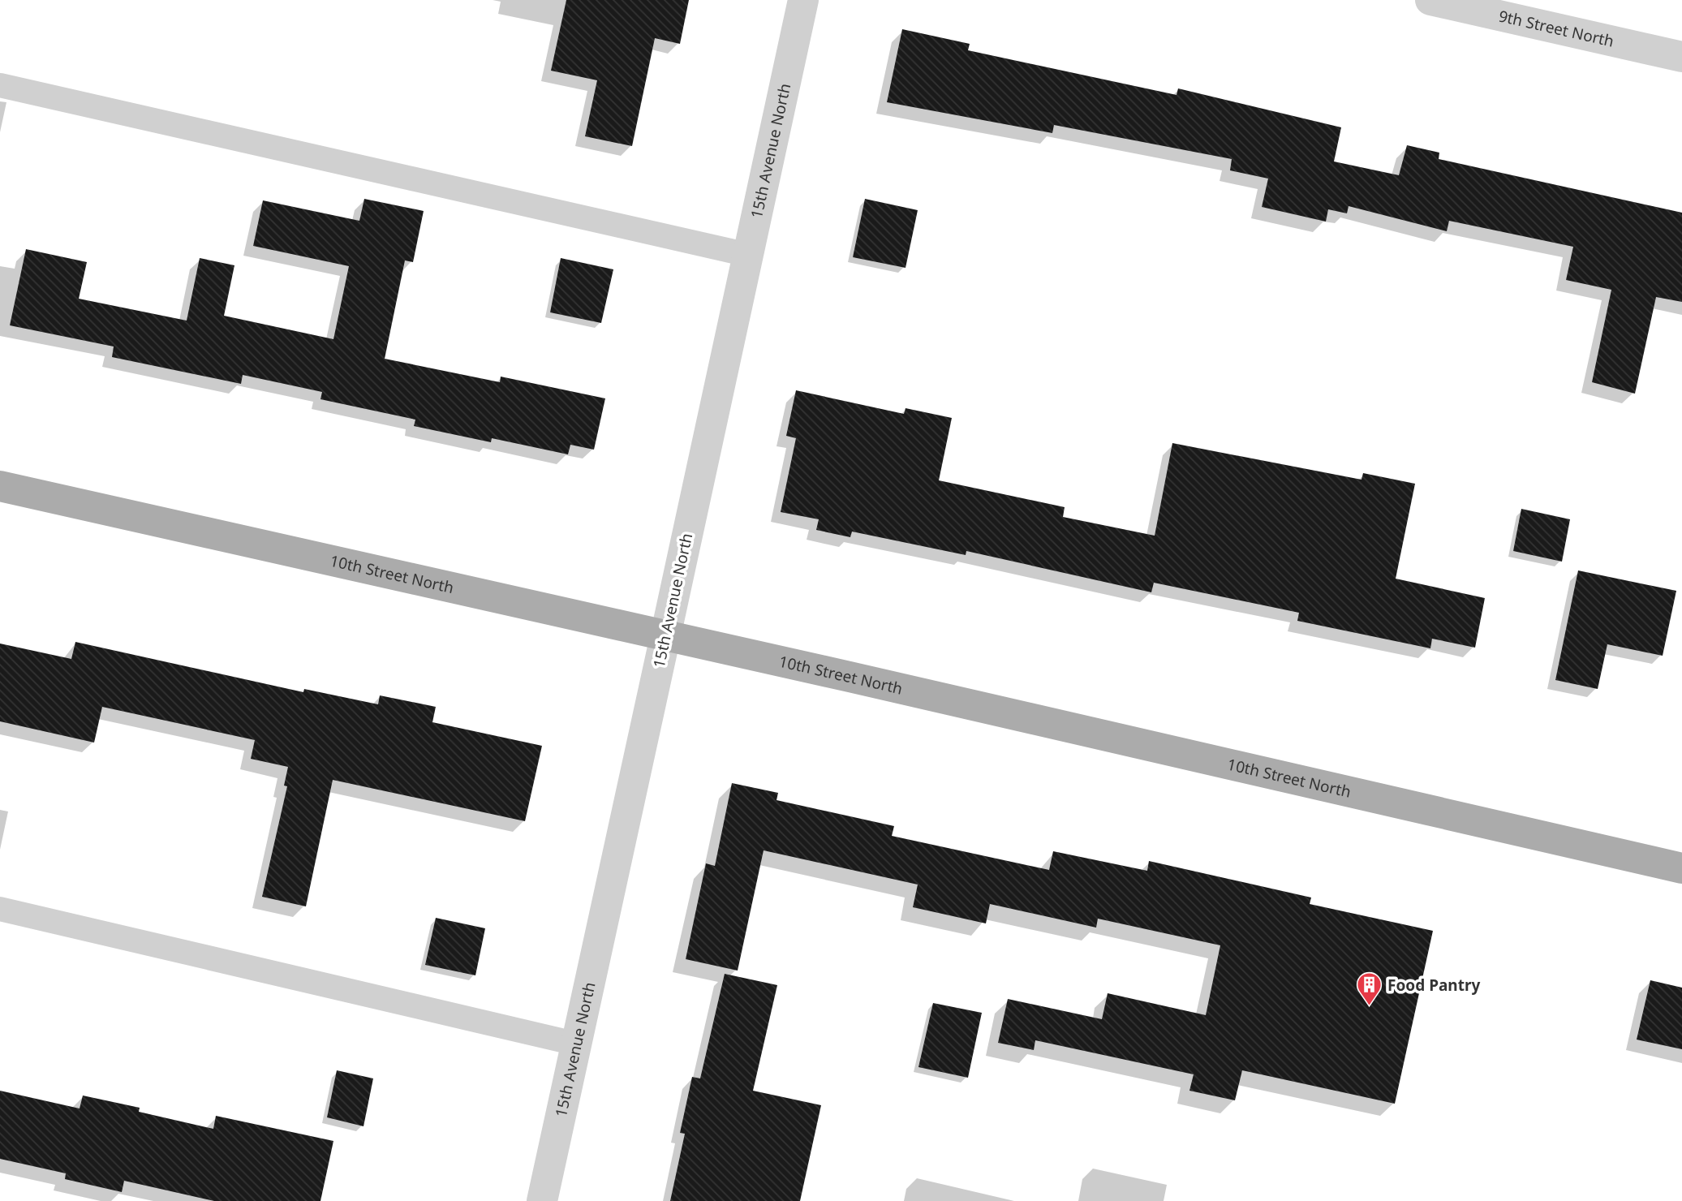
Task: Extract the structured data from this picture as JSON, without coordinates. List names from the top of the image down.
{
  "streets": {
    "main road": ["10th Street North"],
    "street": ["9th Street North", "15th Avenue North"]
  },
  "crossings": [
    ["15th Avenue North", "10th Street North"]
  ],
  "places": {
    "building": ["Food Pantry"]
  }
}
